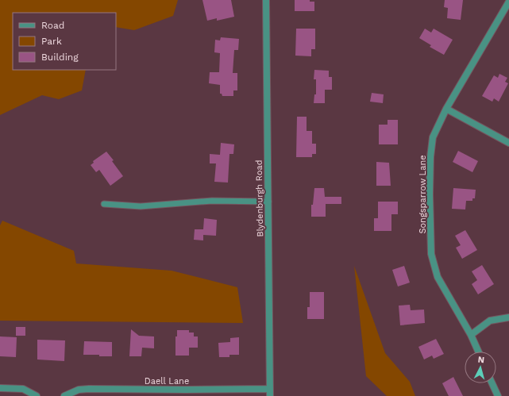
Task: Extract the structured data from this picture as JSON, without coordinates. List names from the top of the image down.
{
  "streets": {
    "street": ["Songsparrow Lane", "Blydenburgh Road", "Daell Lane"]
  },
  "crossings": [
    ["Blydenburgh Road", "Daell Lane"]
  ],
  "legend": ["Road", "Park", "Building"],
  "north": "top"
}
